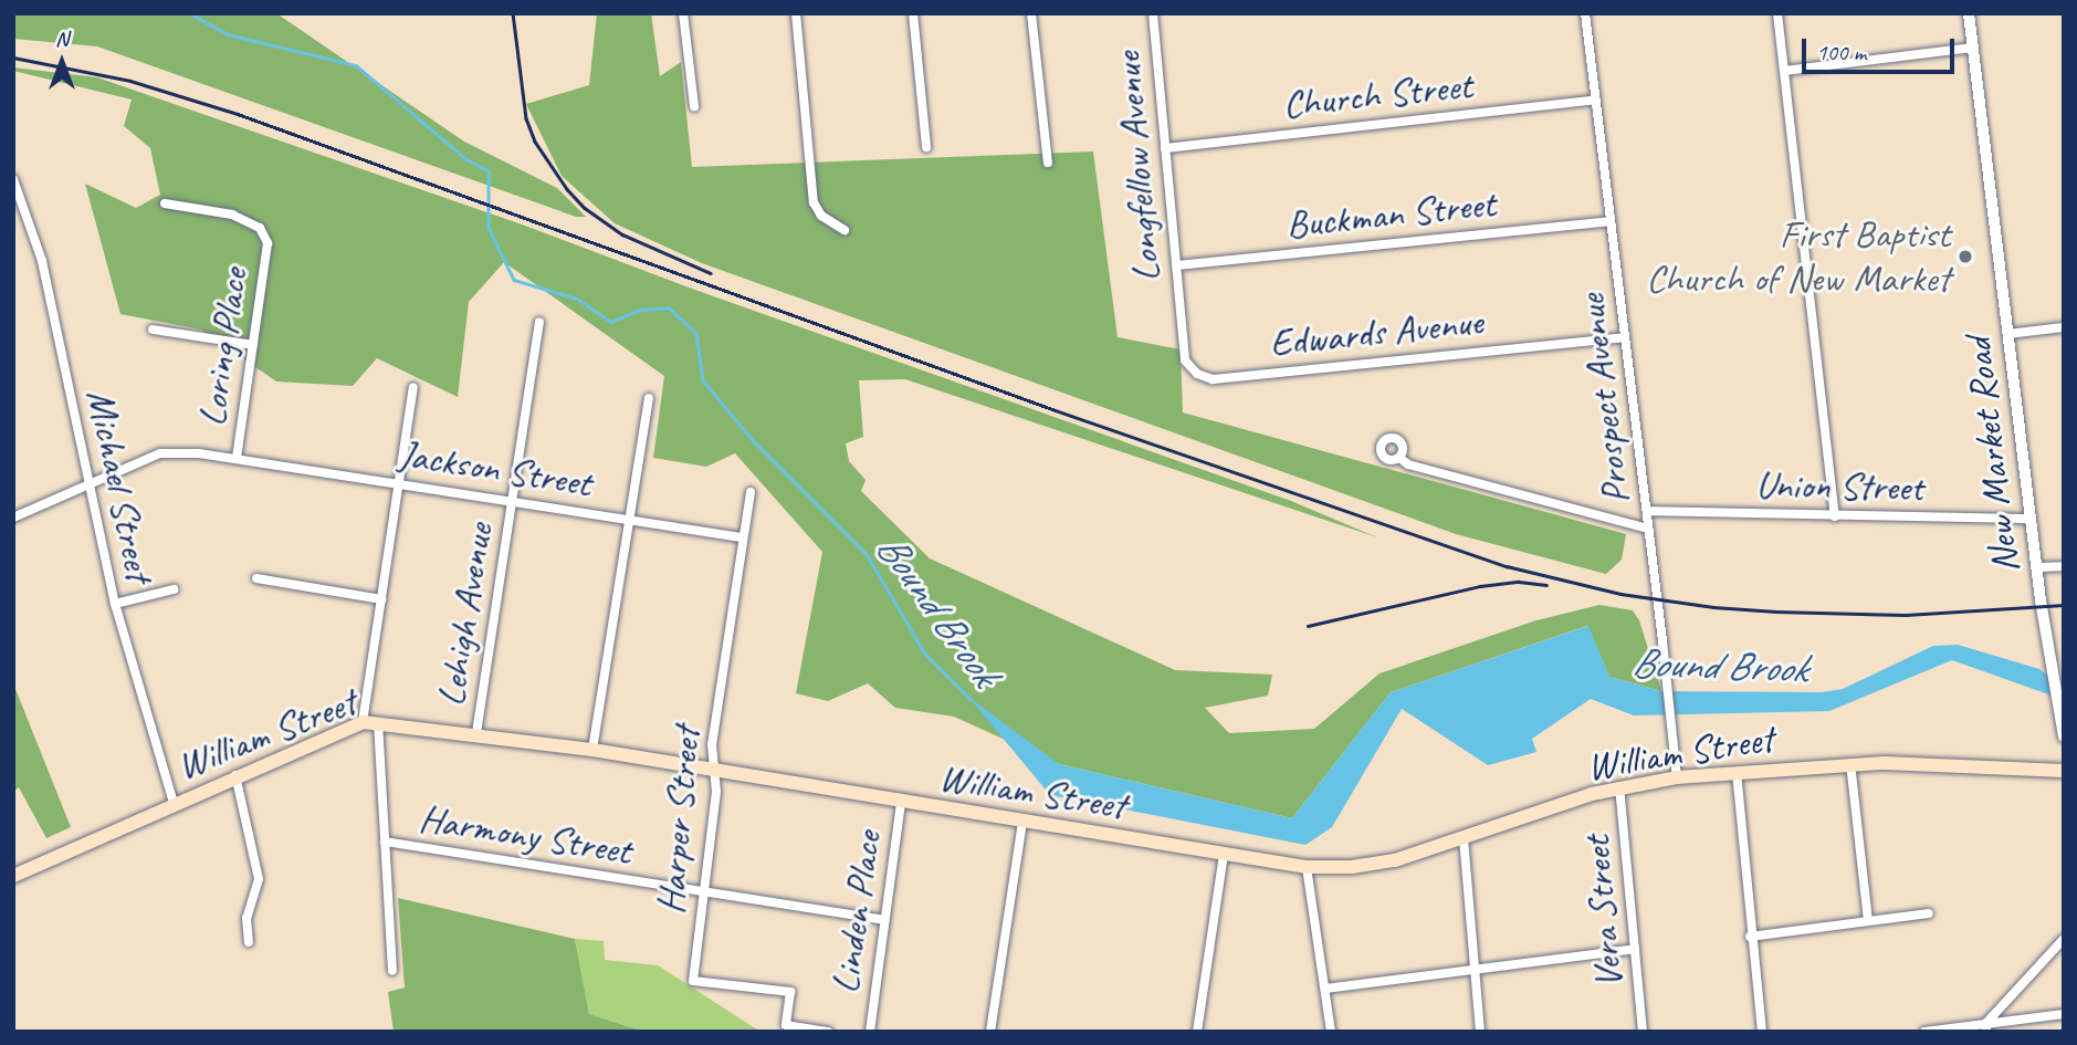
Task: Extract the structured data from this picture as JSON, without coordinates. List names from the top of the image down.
{
  "streets": {
    "main road": ["William Street"],
    "street": [
      "Church Street",
      "Longfellow Avenue",
      "Buckman Street",
      "Edwards Avenue",
      "Loring Place",
      "Prospect Avenue",
      "New Market Road",
      "Jackson Street",
      "Michael Street",
      "Union Street",
      "Lehigh Avenue",
      "Harper Street",
      "Harmony Street",
      "Linden Place",
      "Vera Street"
    ]
  },
  "crossings": [
    ["Church Street", "Longfellow Avenue"],
    ["Church Street", "Prospect Avenue"],
    ["Longfellow Avenue", "Buckman Street"],
    ["Longfellow Avenue", "Edwards Avenue"],
    ["Buckman Street", "Prospect Avenue"],
    ["Edwards Avenue", "Prospect Avenue"],
    ["Loring Place", "Jackson Street"],
    ["Prospect Avenue", "Union Street"],
    ["Prospect Avenue", "William Street"],
    ["New Market Road", "Union Street"],
    ["Jackson Street", "Michael Street"],
    ["Jackson Street", "Lehigh Avenue"],
    ["Jackson Street", "Harper Street"],
    ["Michael Street", "William Street"],
    ["Lehigh Avenue", "William Street"],
    ["William Street", "Harper Street"],
    ["William Street", "Linden Place"],
    ["William Street", "Vera Street"],
    ["Harper Street", "Harmony Street"],
    ["Harmony Street", "Linden Place"]
  ],
  "water": ["Bound Brook"],
  "places": ["First Baptist Church of New Market"],
  "scale_bar": "100 m",
  "north": "top"
}
